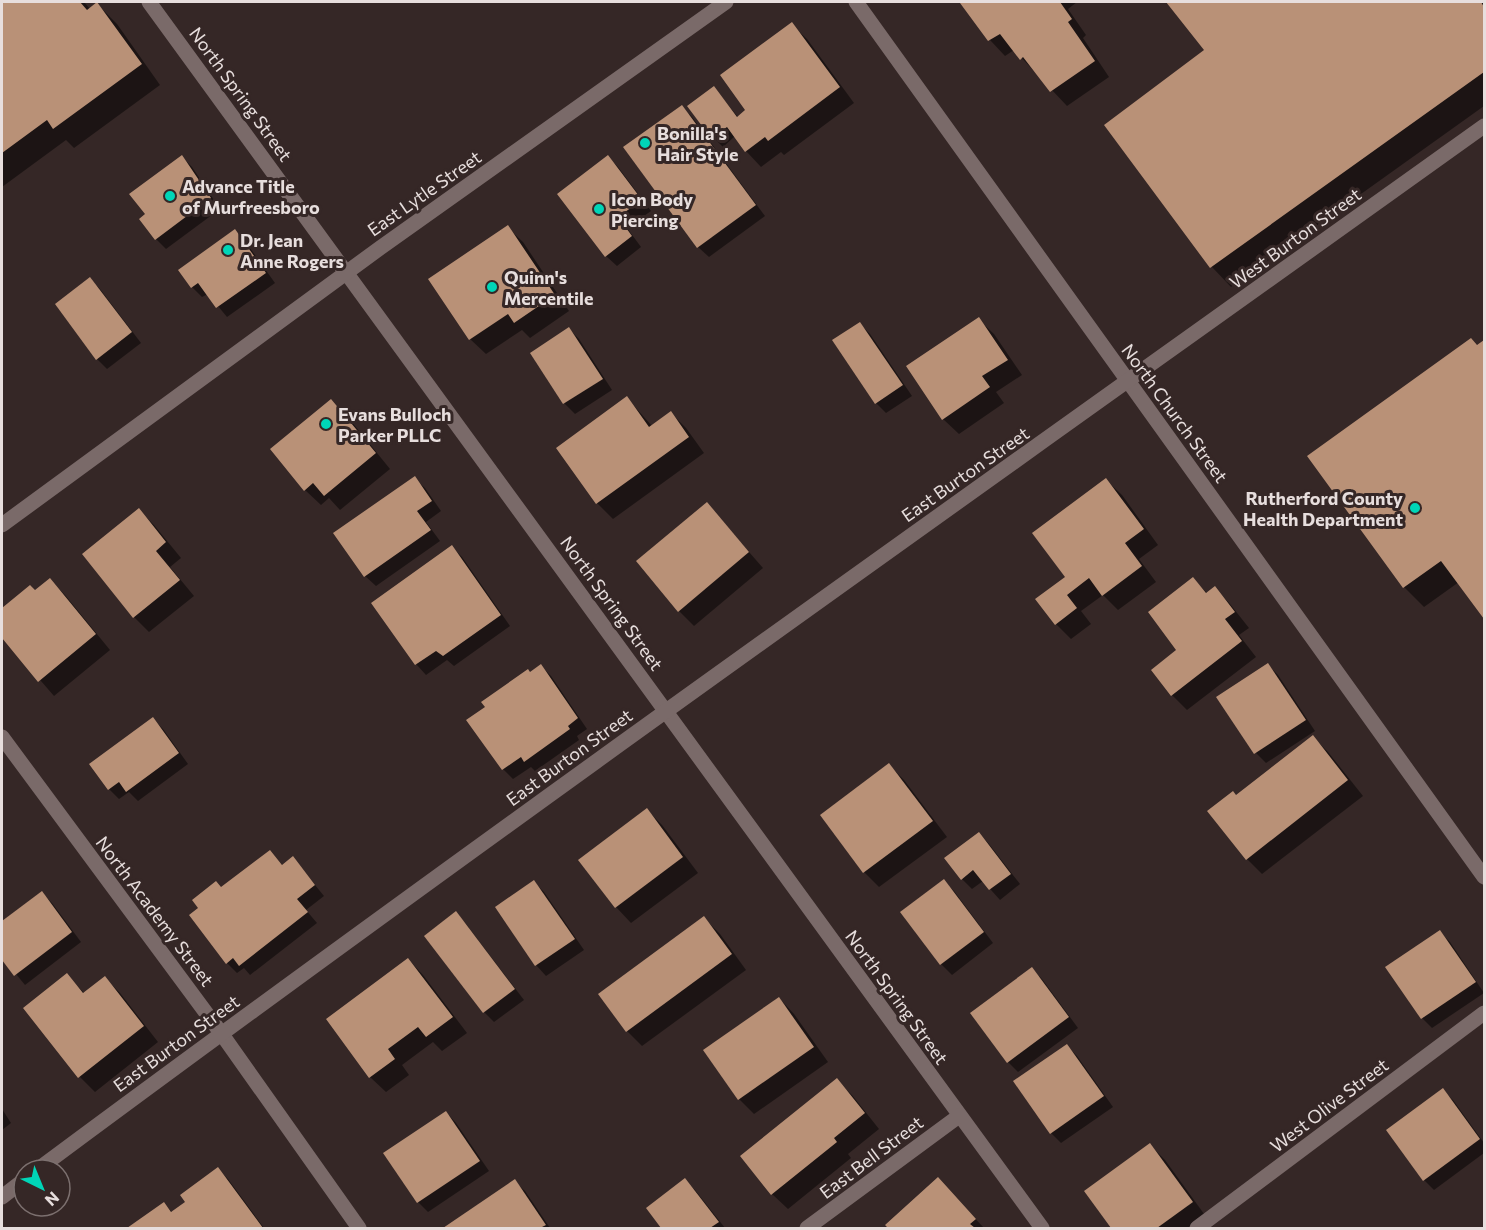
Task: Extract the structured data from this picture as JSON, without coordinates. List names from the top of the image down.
{
  "streets": {
    "street": [
      "North Spring Street",
      "East Lytle Street",
      "West Burton Street",
      "North Church Street",
      "East Burton Street",
      "North Academy Street",
      "West Olive Street",
      "East Bell Street"
    ]
  },
  "crossings": [
    ["North Spring Street", "East Lytle Street"],
    ["North Spring Street", "East Burton Street"],
    ["North Spring Street", "East Bell Street"],
    ["West Burton Street", "North Church Street"],
    ["West Burton Street", "East Burton Street"],
    ["North Church Street", "East Burton Street"],
    ["East Burton Street", "North Academy Street"]
  ],
  "places": [
    "Bonilla's Hair Style",
    "Advance Title of Murfreesboro",
    "Icon Body Piercing",
    "Dr. Jean Anne Rogers",
    "Quinn's Mercentile",
    "Evans Bulloch Parker PLLC",
    "Rutherford County Health Department"
  ],
  "north": "bottom right"
}
